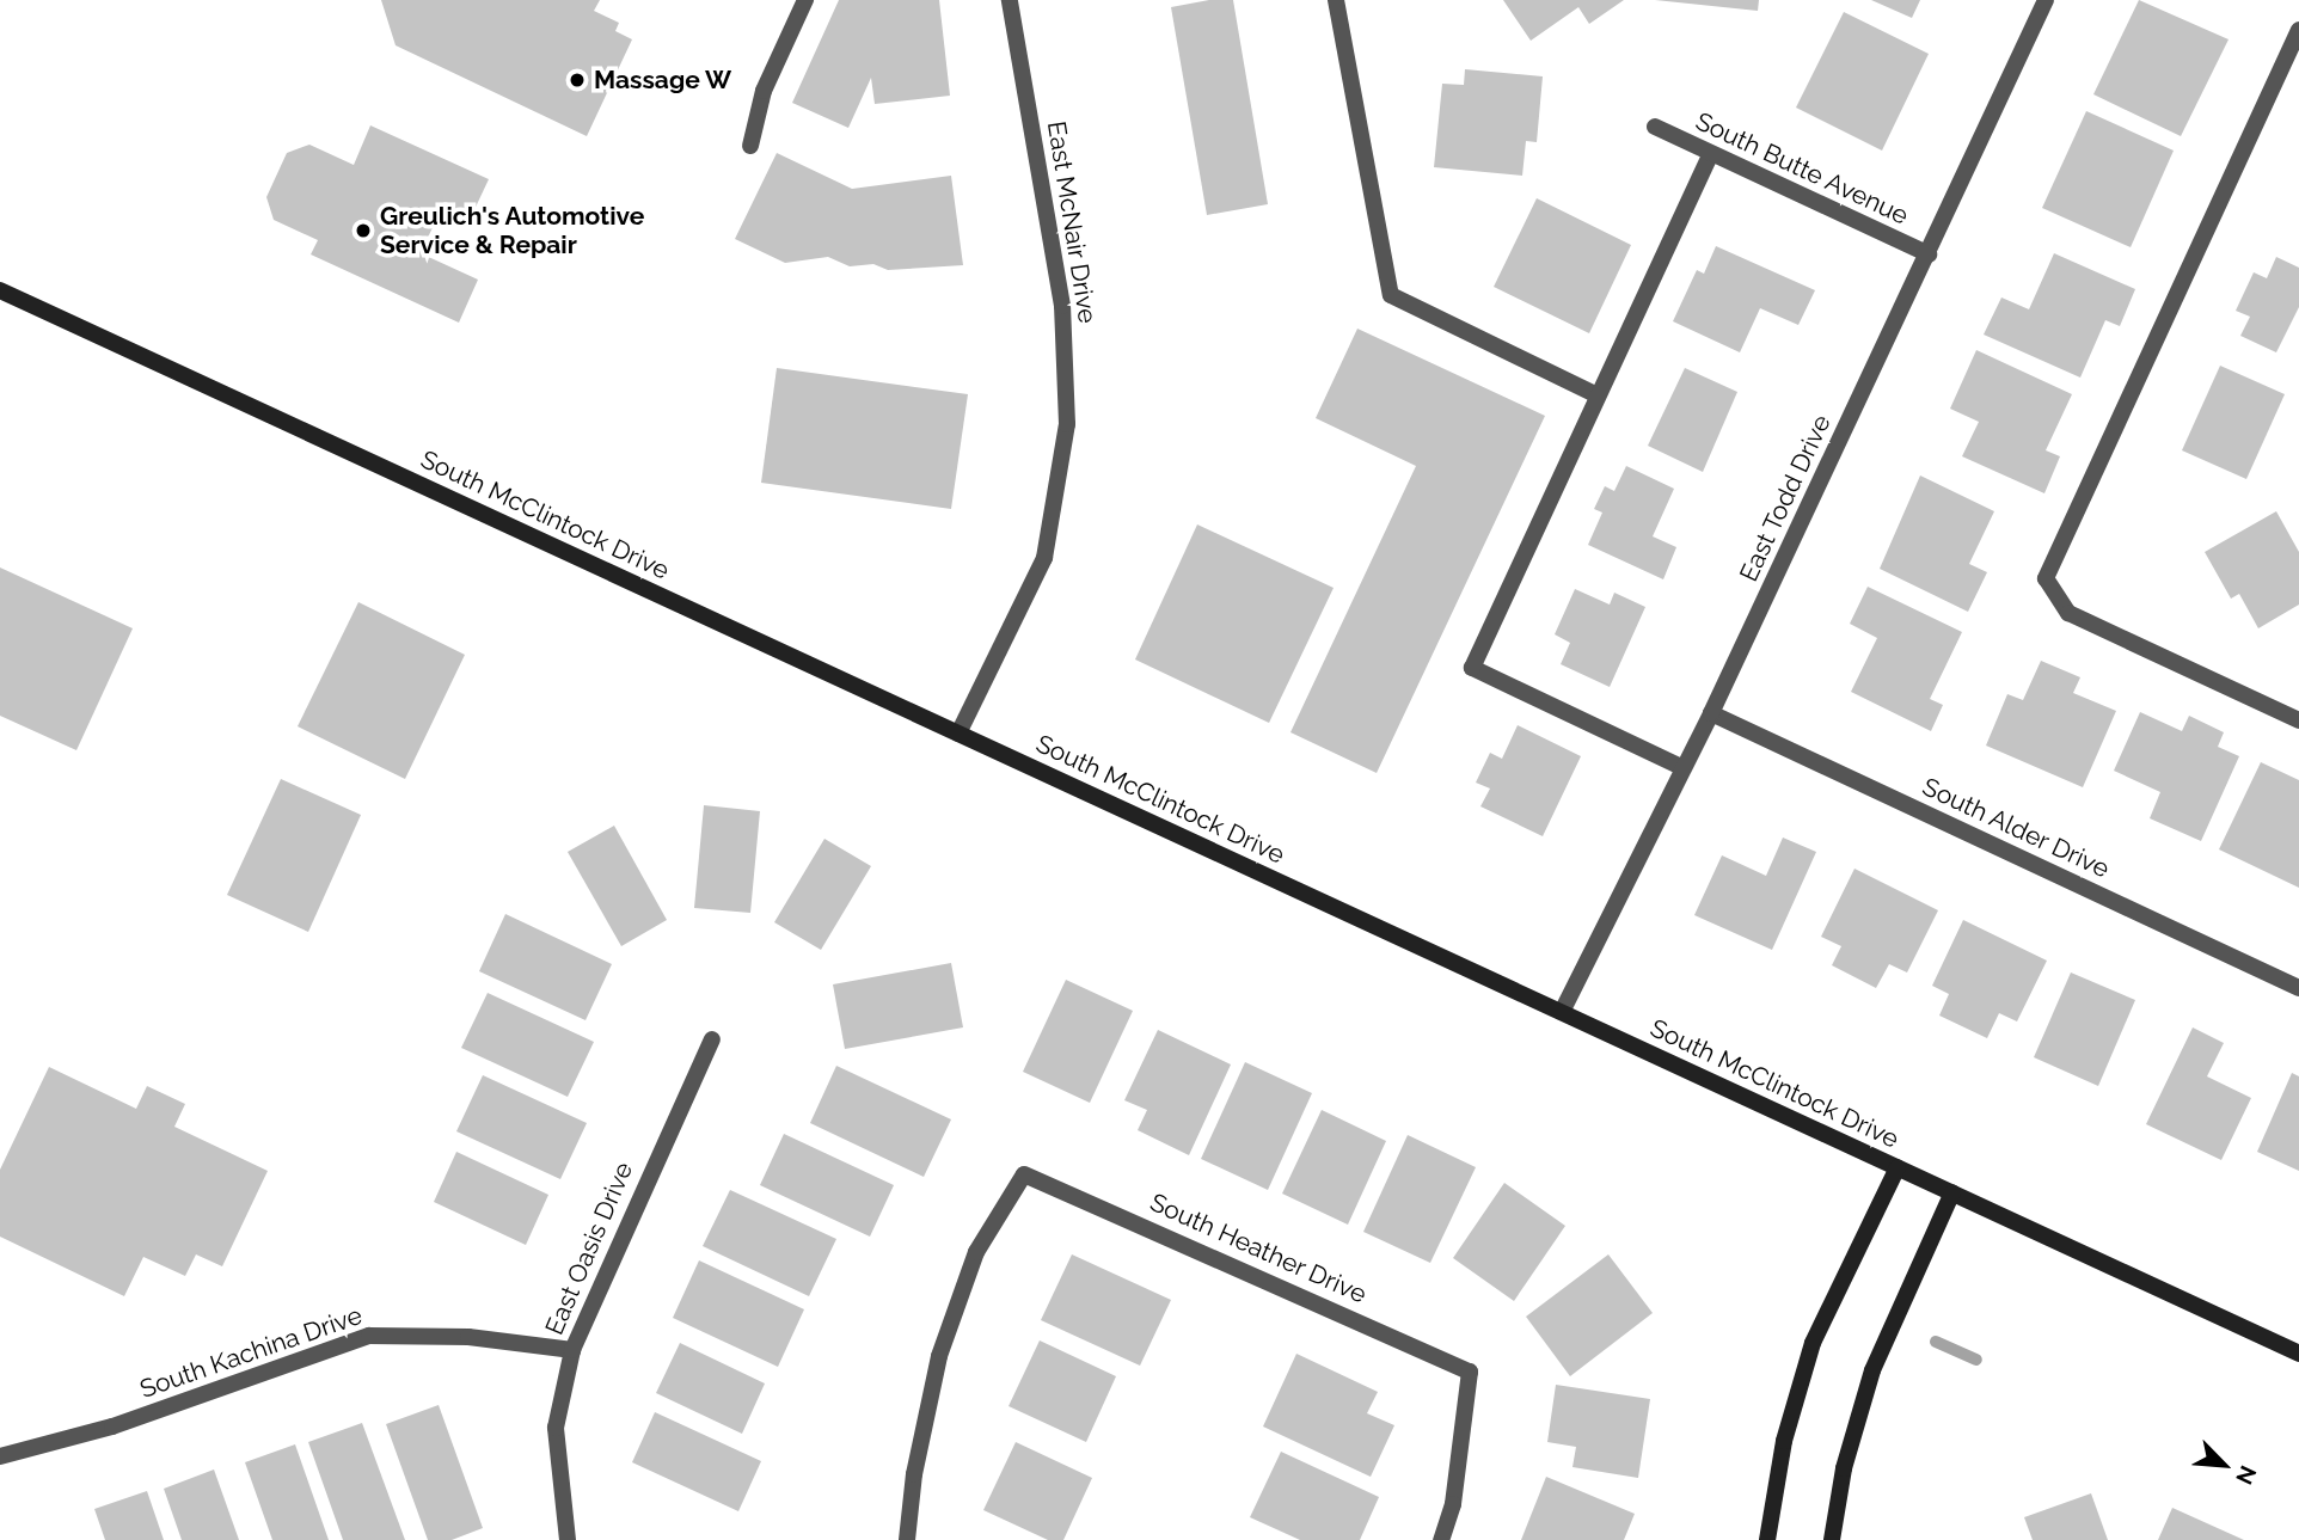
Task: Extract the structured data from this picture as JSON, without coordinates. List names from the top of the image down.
{
  "streets": {
    "main road": ["South McClintock Drive"],
    "street": [
      "South Butte Avenue",
      "East McNair Drive",
      "East Todd Drive",
      "South Alder Drive",
      "East Oasis Drive",
      "South Heather Drive",
      "South Kachina Drive"
    ]
  },
  "crossings": [
    ["South Butte Avenue", "East Todd Drive"],
    ["East McNair Drive", "South McClintock Drive"],
    ["East Todd Drive", "South McClintock Drive"],
    ["East Todd Drive", "South Alder Drive"],
    ["East Oasis Drive", "South Kachina Drive"]
  ],
  "places": ["Massage W", "Greulich's Automotive Service & Repair"],
  "north": "bottom right"
}
